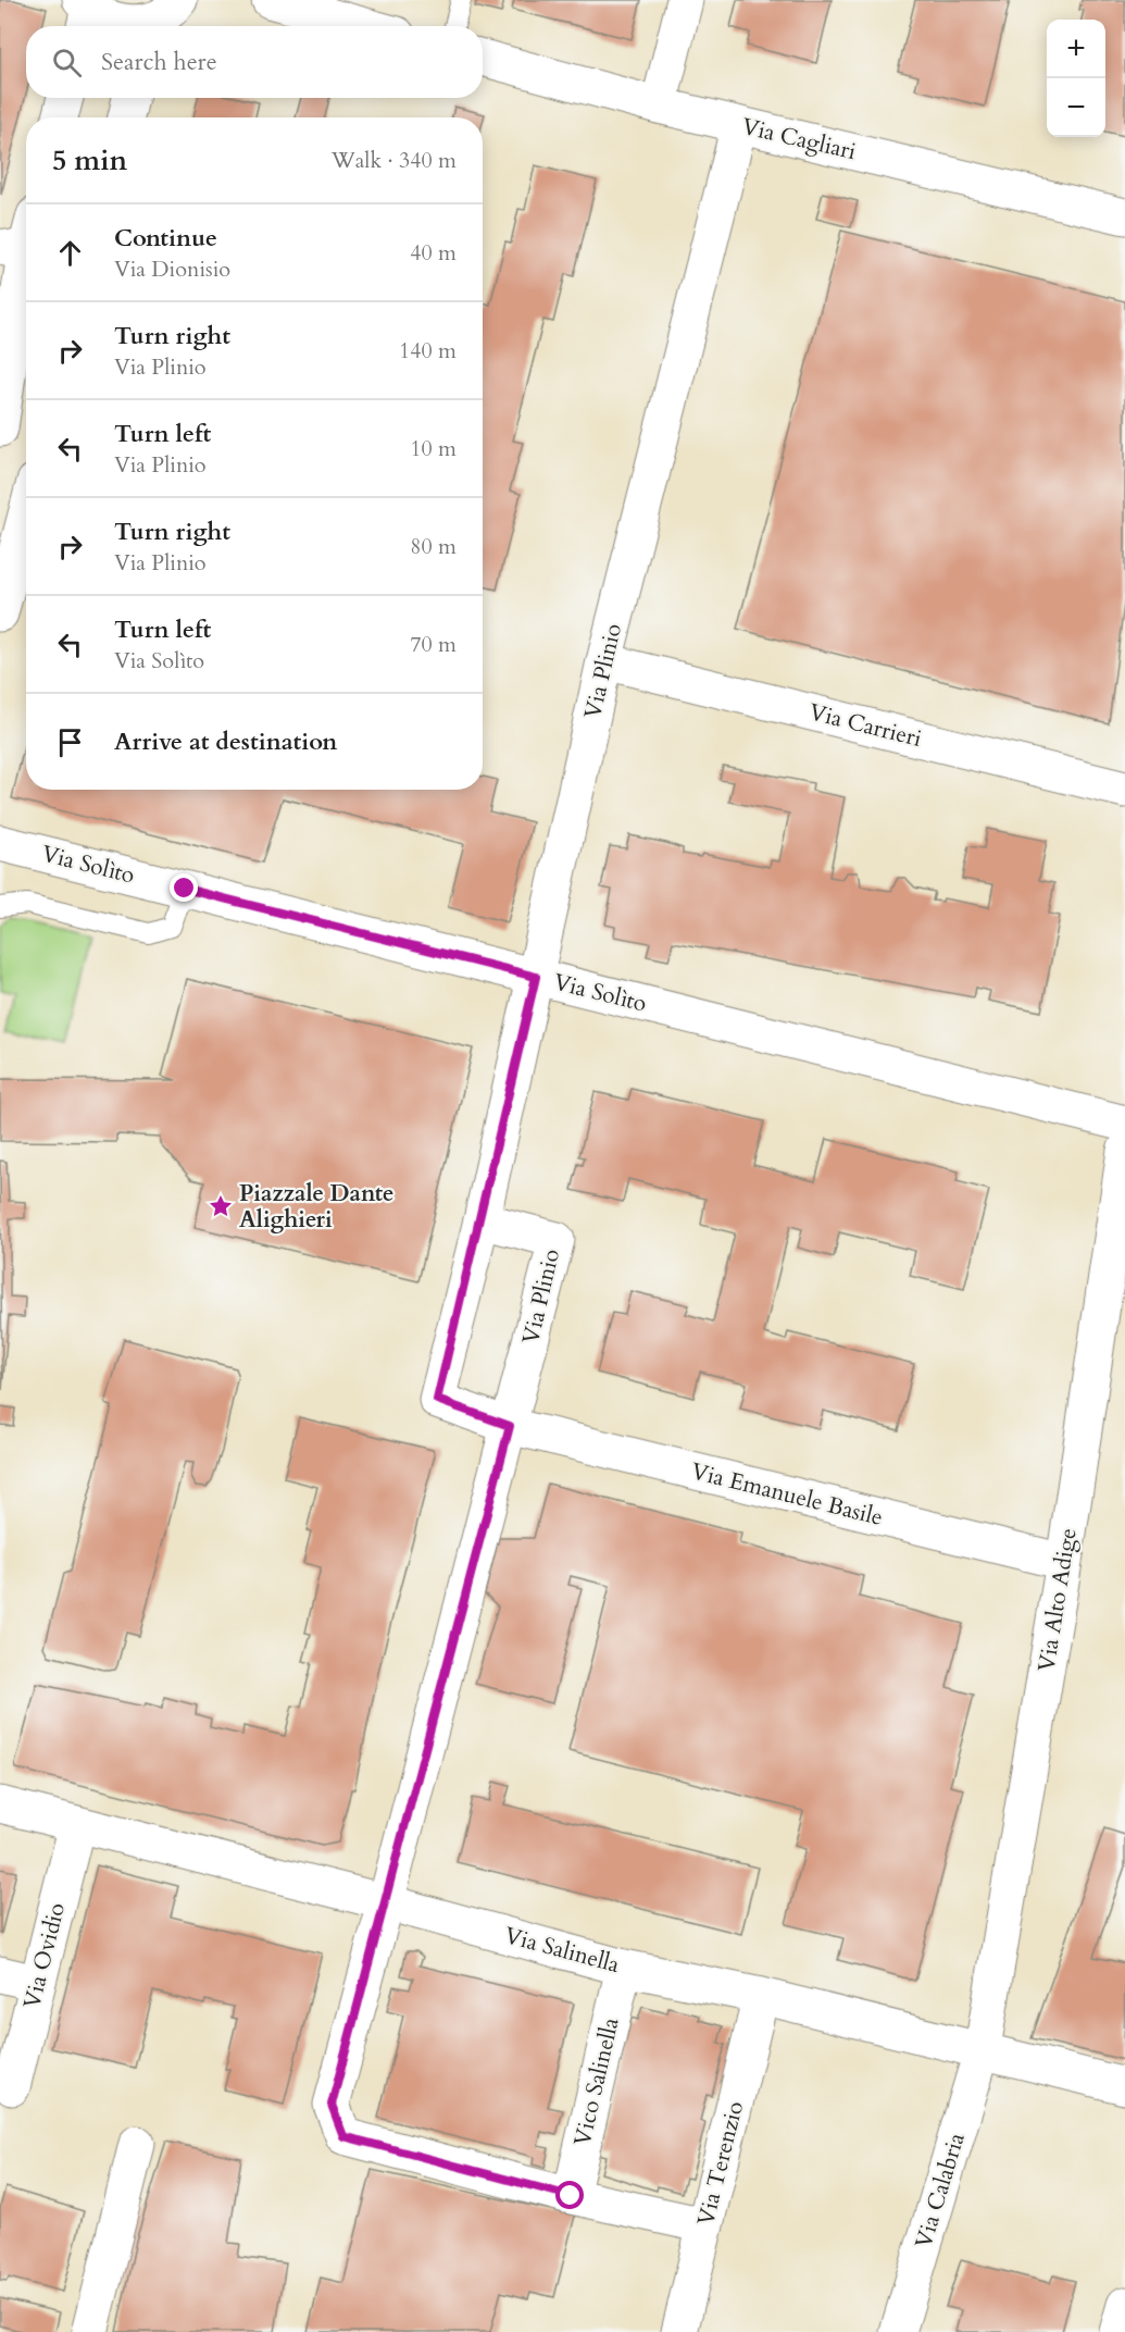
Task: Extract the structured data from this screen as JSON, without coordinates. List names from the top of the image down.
{
  "streets": {
    "street": [
      "Via Cagliari",
      "Via Plinio",
      "Via Carrieri",
      "Via Solìto",
      "Via Emanuele Basile",
      "Via Alto Adige",
      "Via Salinella",
      "Via Ovidio",
      "Vico Salinella",
      "Via Terenzio",
      "Via Calabria"
    ]
  },
  "crossings": [
    ["Via Cagliari", "Via Plinio"],
    ["Via Plinio", "Via Carrieri"],
    ["Via Plinio", "Via Solìto"],
    ["Via Plinio", "Via Emanuele Basile"],
    ["Via Plinio", "Via Salinella"],
    ["Via Plinio", "Vico Salinella"],
    ["Via Emanuele Basile", "Via Alto Adige"],
    ["Via Alto Adige", "Via Salinella"],
    ["Via Alto Adige", "Via Calabria"],
    ["Via Salinella", "Via Ovidio"],
    ["Via Salinella", "Vico Salinella"],
    ["Via Salinella", "Via Terenzio"],
    ["Via Salinella", "Via Calabria"]
  ],
  "places": {
    "place": ["Piazzale Dante Alighieri"]
  },
  "page": {
    "map_buttons": ["+", "−"],
    "search": "Search here",
    "heading": ["5 min", "Walk · 340 m"],
    "list": [
      ["Continue", "Via Dionisio", "40 m"],
      ["Turn right", "Via Plinio", "140 m"],
      ["Turn left", "Via Plinio", "10 m"],
      ["Turn right", "Via Plinio", "80 m"],
      ["Turn left", "Via Solìto", "70 m"],
      "Arrive at destination"
    ]
  }
}
